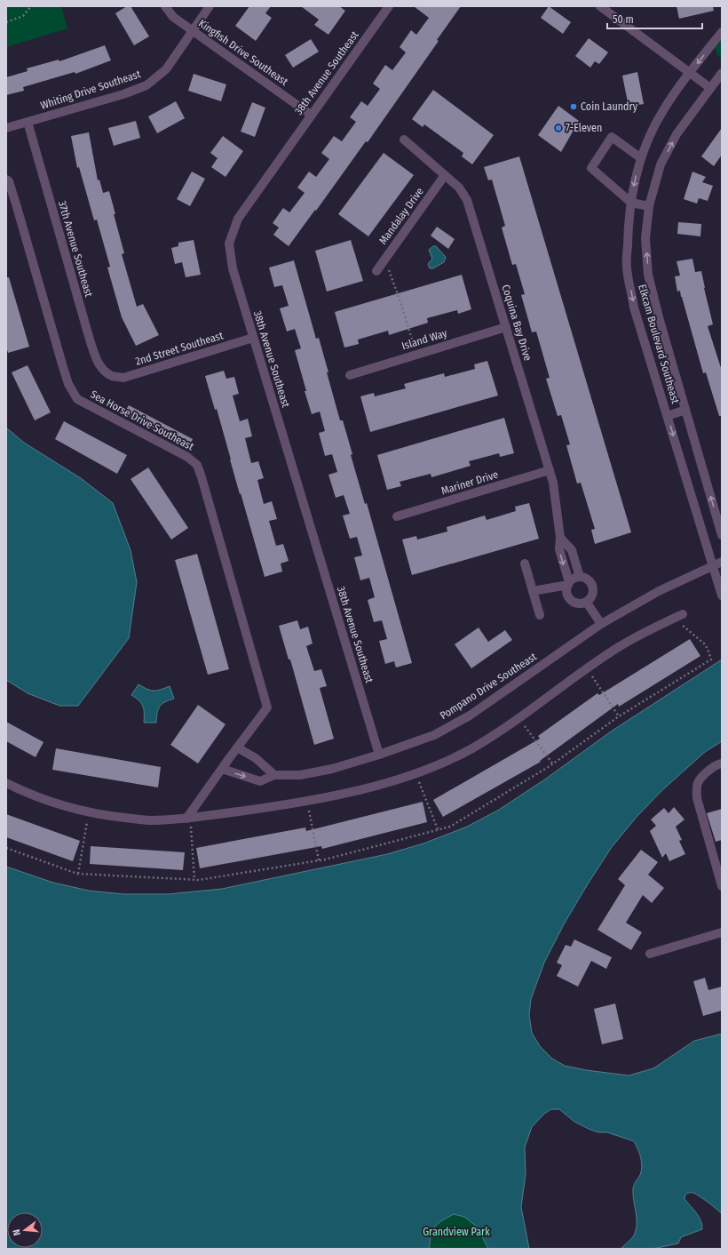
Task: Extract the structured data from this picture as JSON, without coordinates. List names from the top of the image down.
{
  "streets": {
    "street": [
      "Kingfish Drive Southeast",
      "38th Avenue Southeast",
      "Whiting Drive Southeast",
      "Mandalay Drive",
      "37th Avenue Southeast",
      "Coquina Bay Drive",
      "Island Way",
      "Elkcam Boulevard Southeast",
      "2nd Street Southeast",
      "Sea Horse Drive Southeast",
      "Mariner Drive",
      "Pompano Drive Southeast"
    ]
  },
  "crossings": [
    ["Kingfish Drive Southeast", "38th Avenue Southeast"],
    ["Kingfish Drive Southeast", "Whiting Drive Southeast"],
    ["38th Avenue Southeast", "2nd Street Southeast"],
    ["38th Avenue Southeast", "Pompano Drive Southeast"],
    ["Whiting Drive Southeast", "37th Avenue Southeast"],
    ["Mandalay Drive", "Coquina Bay Drive"],
    ["37th Avenue Southeast", "2nd Street Southeast"],
    ["Coquina Bay Drive", "Island Way"],
    ["Coquina Bay Drive", "Mariner Drive"],
    ["Elkcam Boulevard Southeast", "Pompano Drive Southeast"],
    ["Sea Horse Drive Southeast", "Pompano Drive Southeast"]
  ],
  "parks": ["Grandview Park"],
  "places": ["Coin Laundry", "7-Eleven"],
  "scale_bar": "50 m",
  "north": "left"
}
